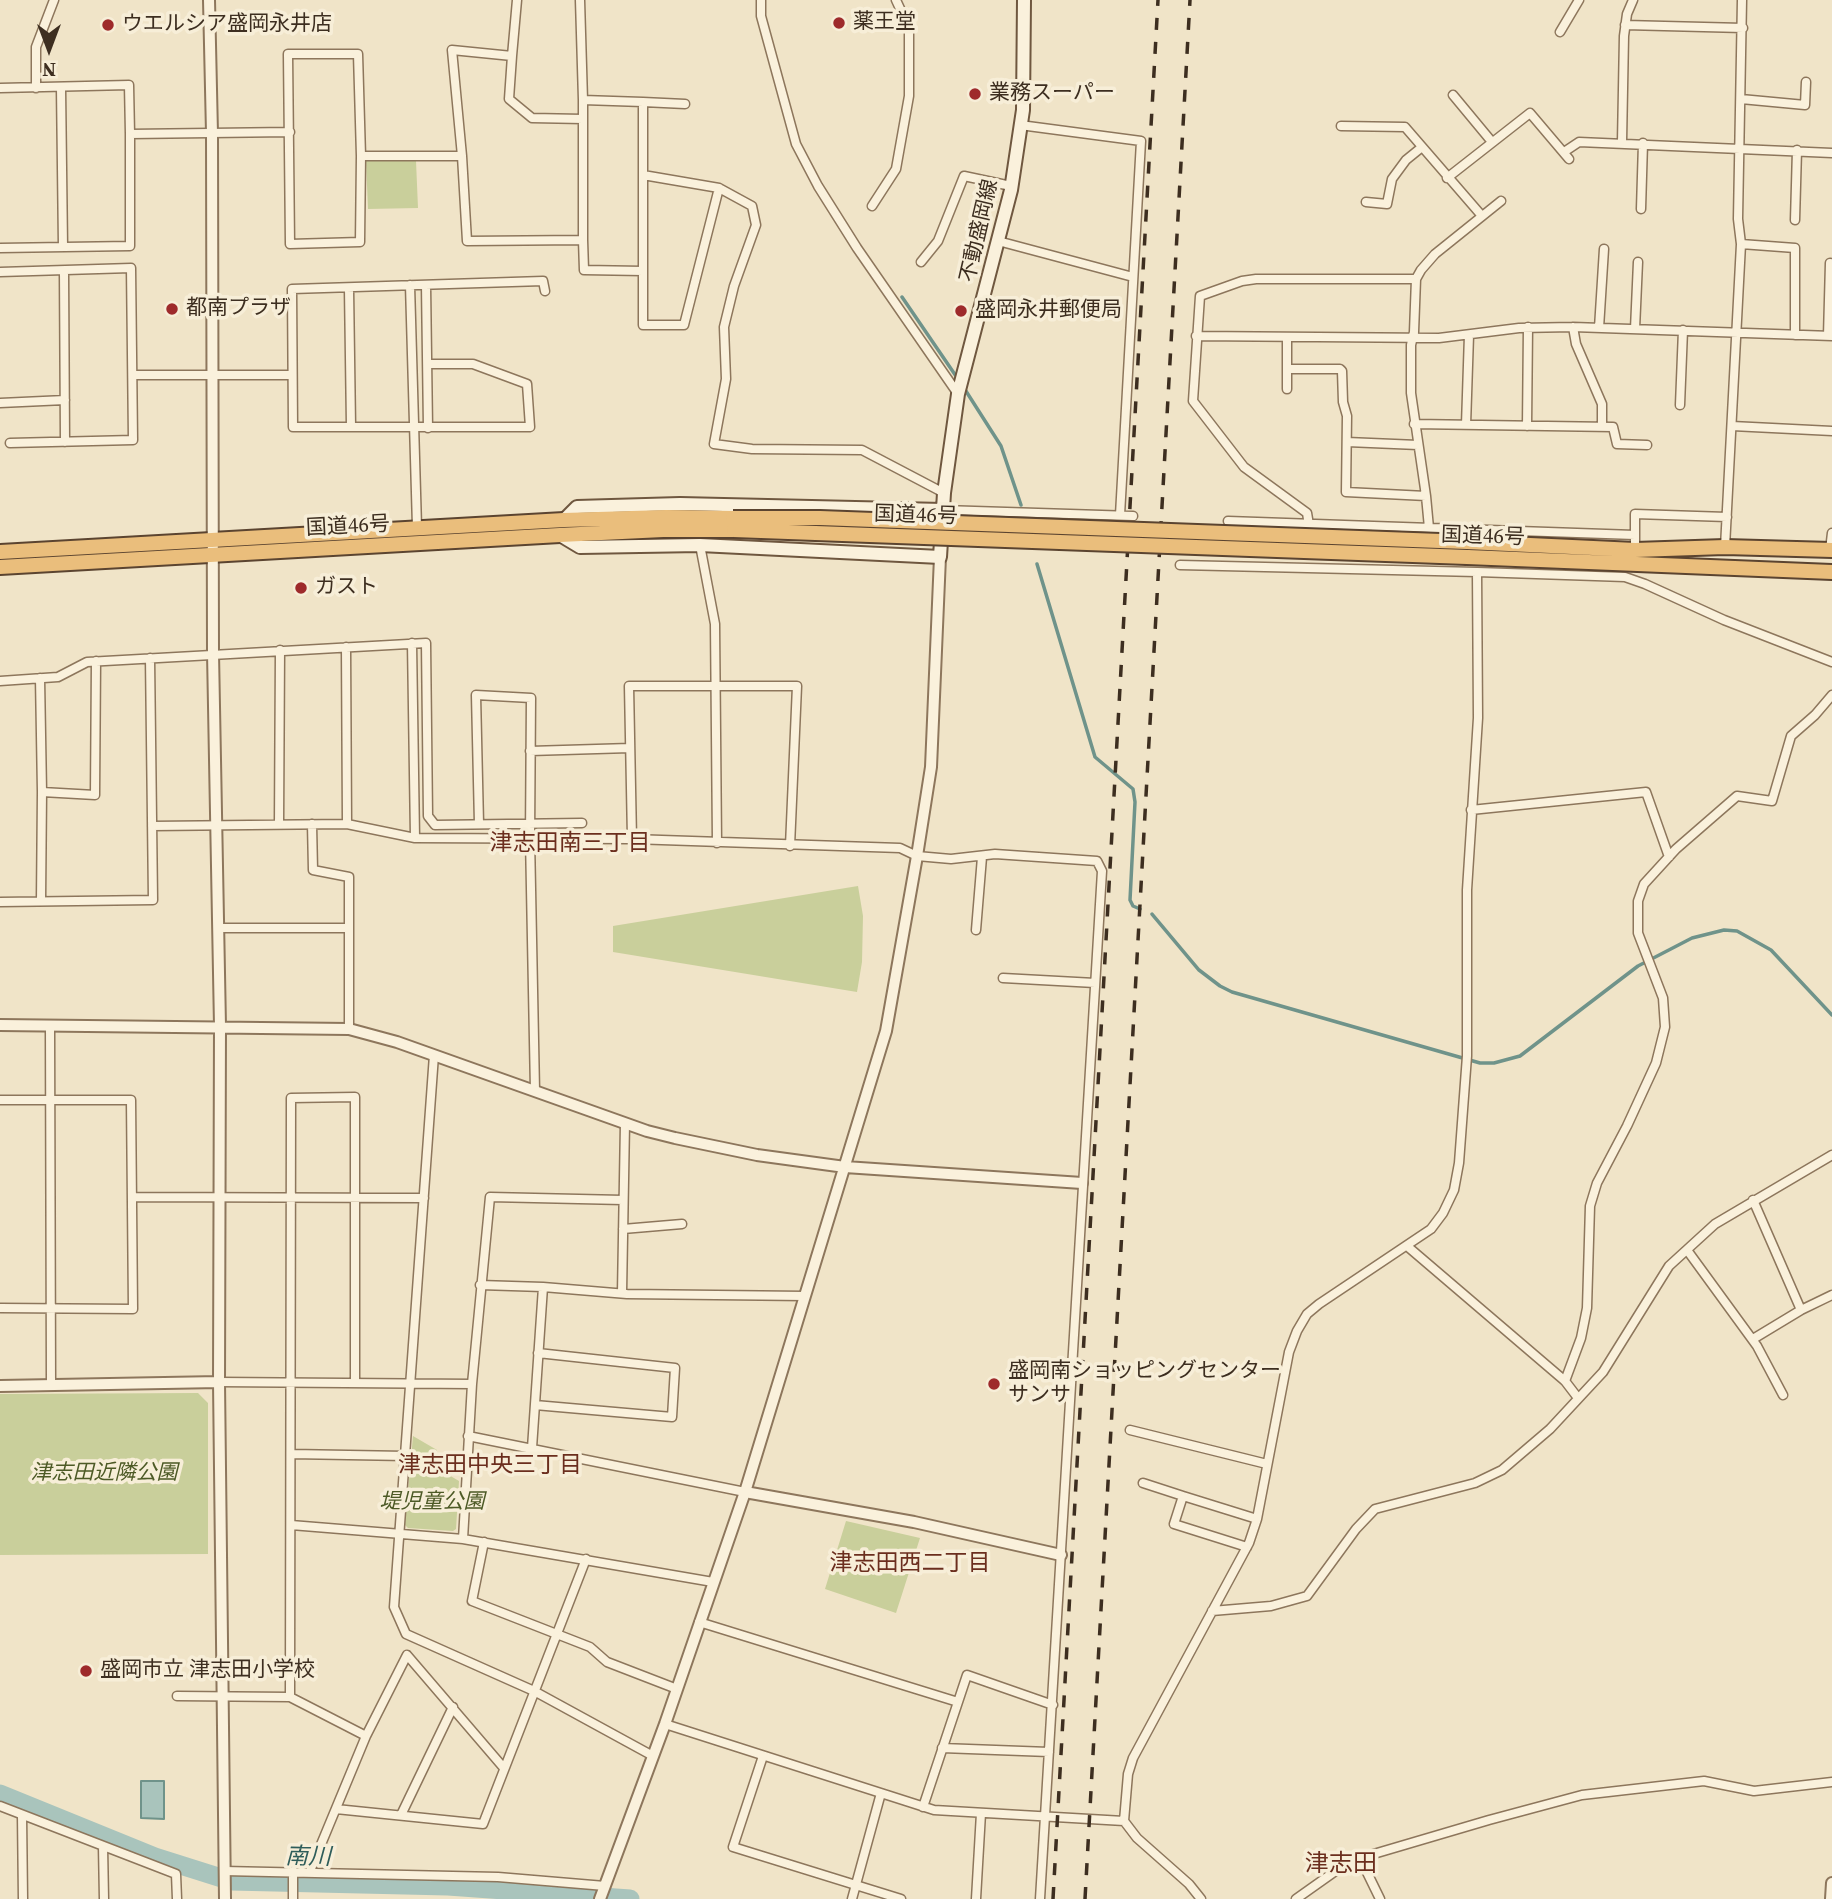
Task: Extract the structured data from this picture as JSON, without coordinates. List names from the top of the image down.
{
  "streets": {
    "highway": ["国道46号"],
    "main road": ["不動盛岡線"]
  },
  "districts": [
    "津志田南三丁目",
    "津志田中央三丁目",
    "津志田西二丁目",
    "津志田"
  ],
  "water": ["南川"],
  "parks": ["津志田近隣公園", "堤児童公園"],
  "places": [
    "薬王堂",
    "ウエルシア盛岡永井店",
    "業務スーパー",
    "都南プラザ",
    "盛岡永井郵便局",
    "ガスト",
    "盛岡南ショッピングセンター サンサ",
    "盛岡市立 津志田小学校"
  ],
  "north": "bottom"
}
